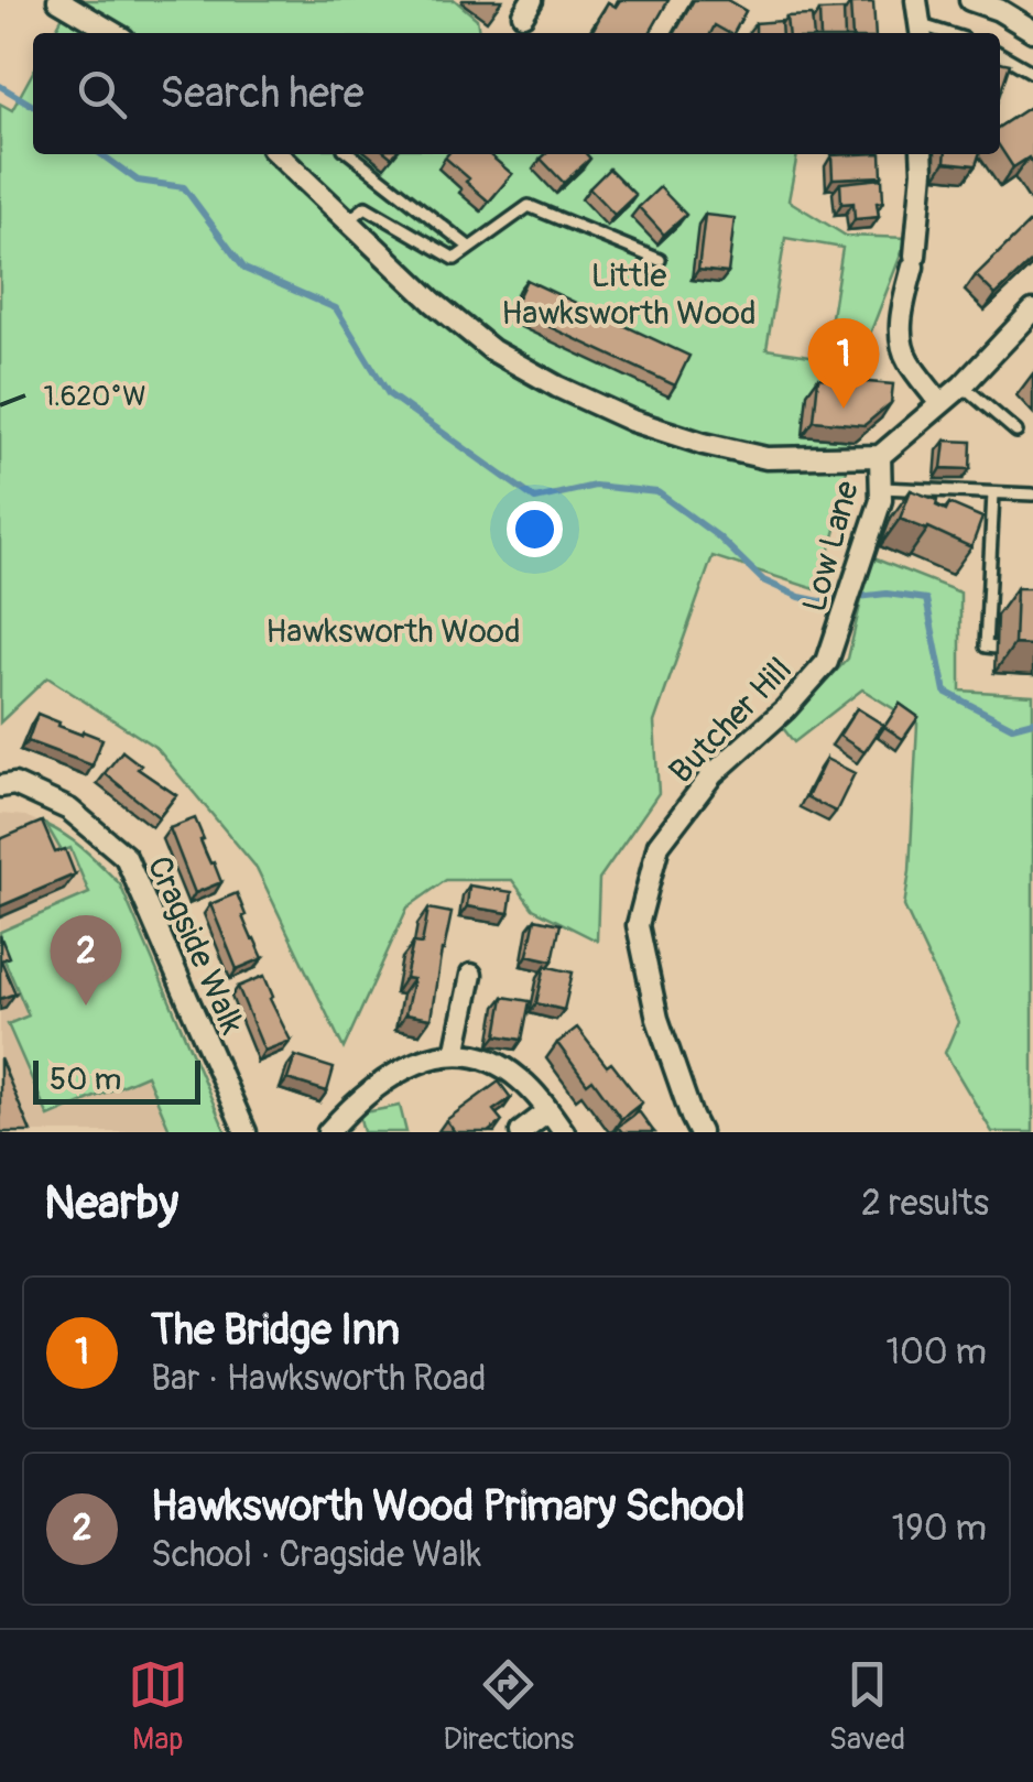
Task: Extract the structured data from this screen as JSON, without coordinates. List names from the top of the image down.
{
  "streets": {
    "street": ["Low Lane", "Butcher Hill", "Cragside Walk"]
  },
  "crossings": [
    ["Low Lane", "Butcher Hill"]
  ],
  "parks": ["Little Hawksworth Wood", "Hawksworth Wood"],
  "scale_bar": "50 m",
  "page": {
    "search": "Search here",
    "pins": ["1", "2"],
    "scale": "50 m",
    "heading": ["Nearby", "2 results"],
    "list": [
      {
        "mark": "1",
        "name": "The Bridge Inn",
        "note": "Bar · Hawksworth Road",
        "value": "100 m"
      },
      {
        "mark": "2",
        "name": "Hawksworth Wood Primary School",
        "note": "School · Cragside Walk",
        "value": "190 m"
      }
    ],
    "nav": ["Map", "Directions", "Saved"]
  },
  "coordinates": ["1.620°W"]
}
